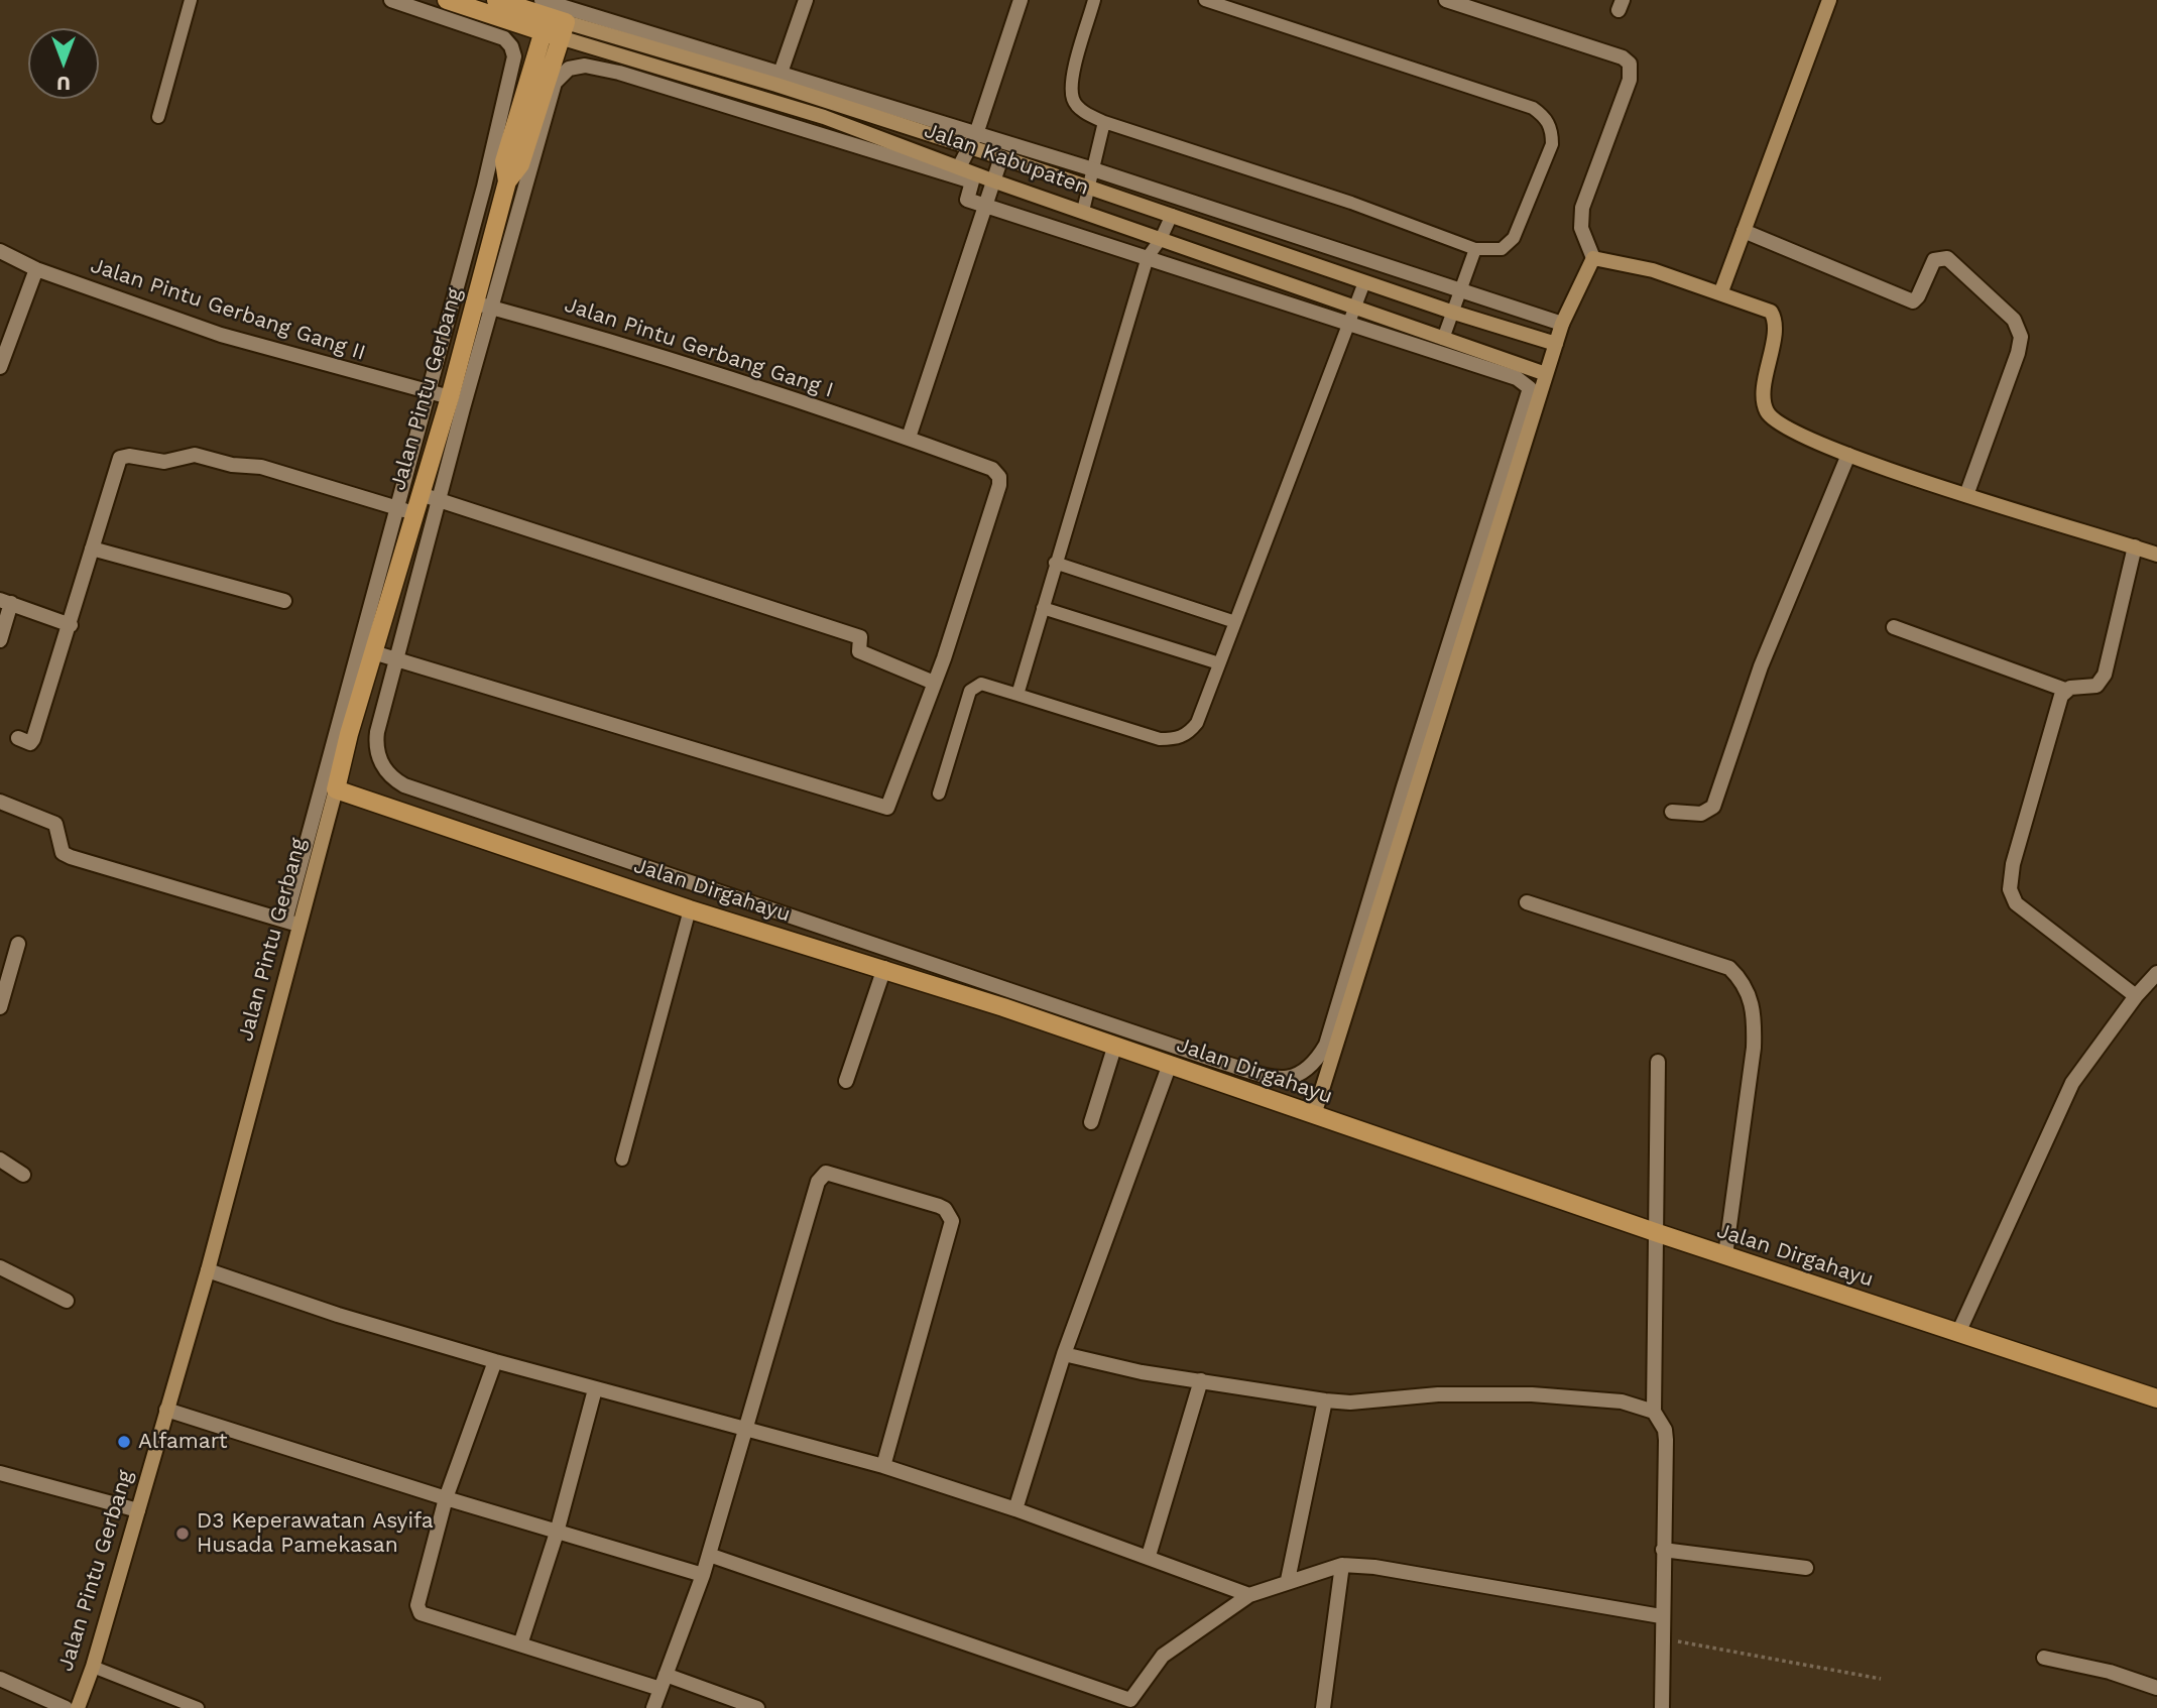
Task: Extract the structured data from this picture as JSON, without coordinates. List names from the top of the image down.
{
  "streets": {
    "main road": ["Jalan Kabupaten", "Jalan Pintu Gerbang", "Jalan Dirgahayu"],
    "street": ["Jalan Pintu Gerbang Gang II", "Jalan Pintu Gerbang Gang I"]
  },
  "crossings": [
    ["Jalan Kabupaten", "Jalan Pintu Gerbang"],
    ["Jalan Pintu Gerbang Gang II", "Jalan Pintu Gerbang"],
    ["Jalan Pintu Gerbang Gang I", "Jalan Pintu Gerbang"],
    ["Jalan Pintu Gerbang", "Jalan Dirgahayu"]
  ],
  "places": ["Alfamart", "D3 Keperawatan Asyifa Husada Pamekasan"],
  "north": "bottom"
}
